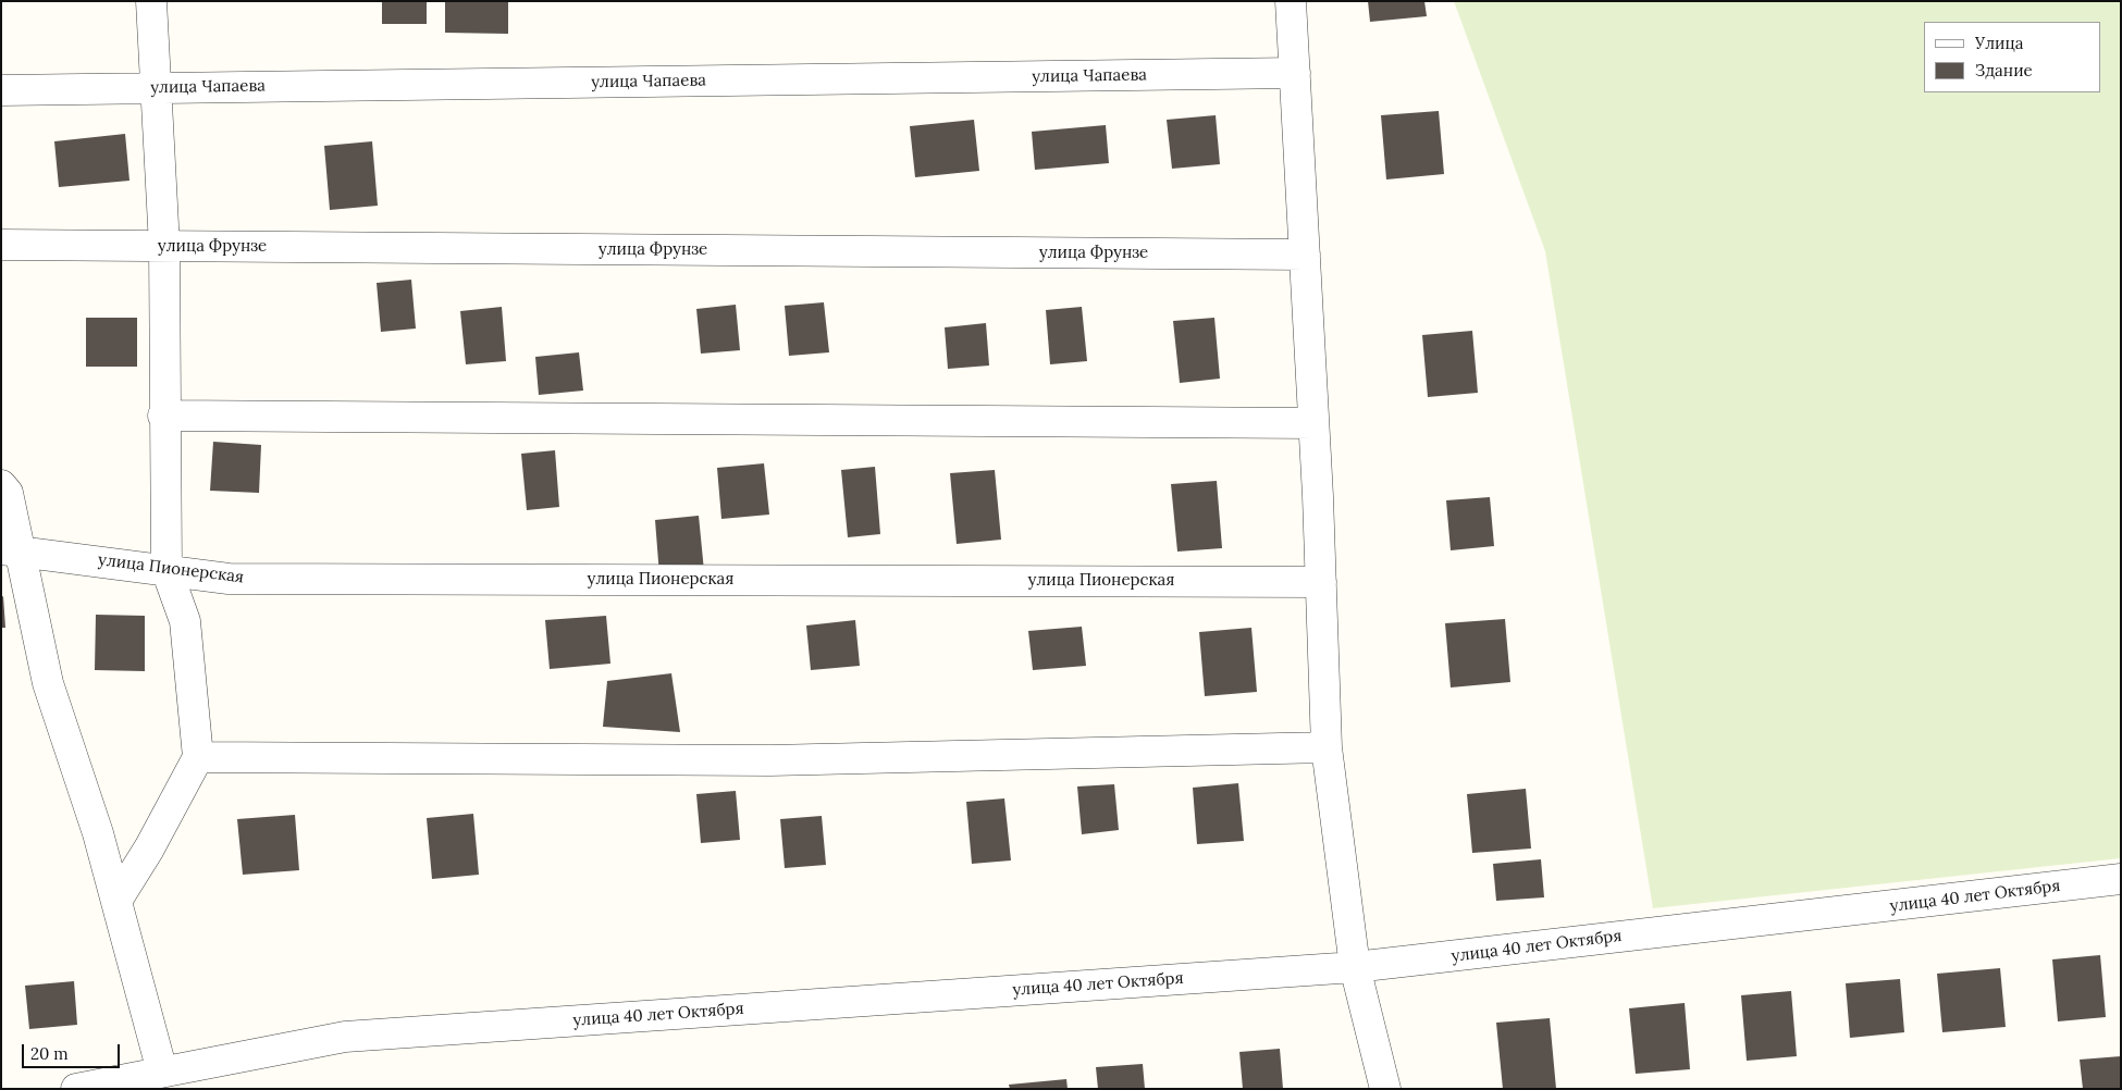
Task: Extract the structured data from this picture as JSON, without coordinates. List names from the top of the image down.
{
  "streets": {
    "street": [
      "улица Чапаева",
      "улица Фрунзе",
      "улица Пионерская",
      "улица 40 лет Октября"
    ]
  },
  "legend": ["Улица", "Здание"],
  "scale_bar": "20 m"
}
